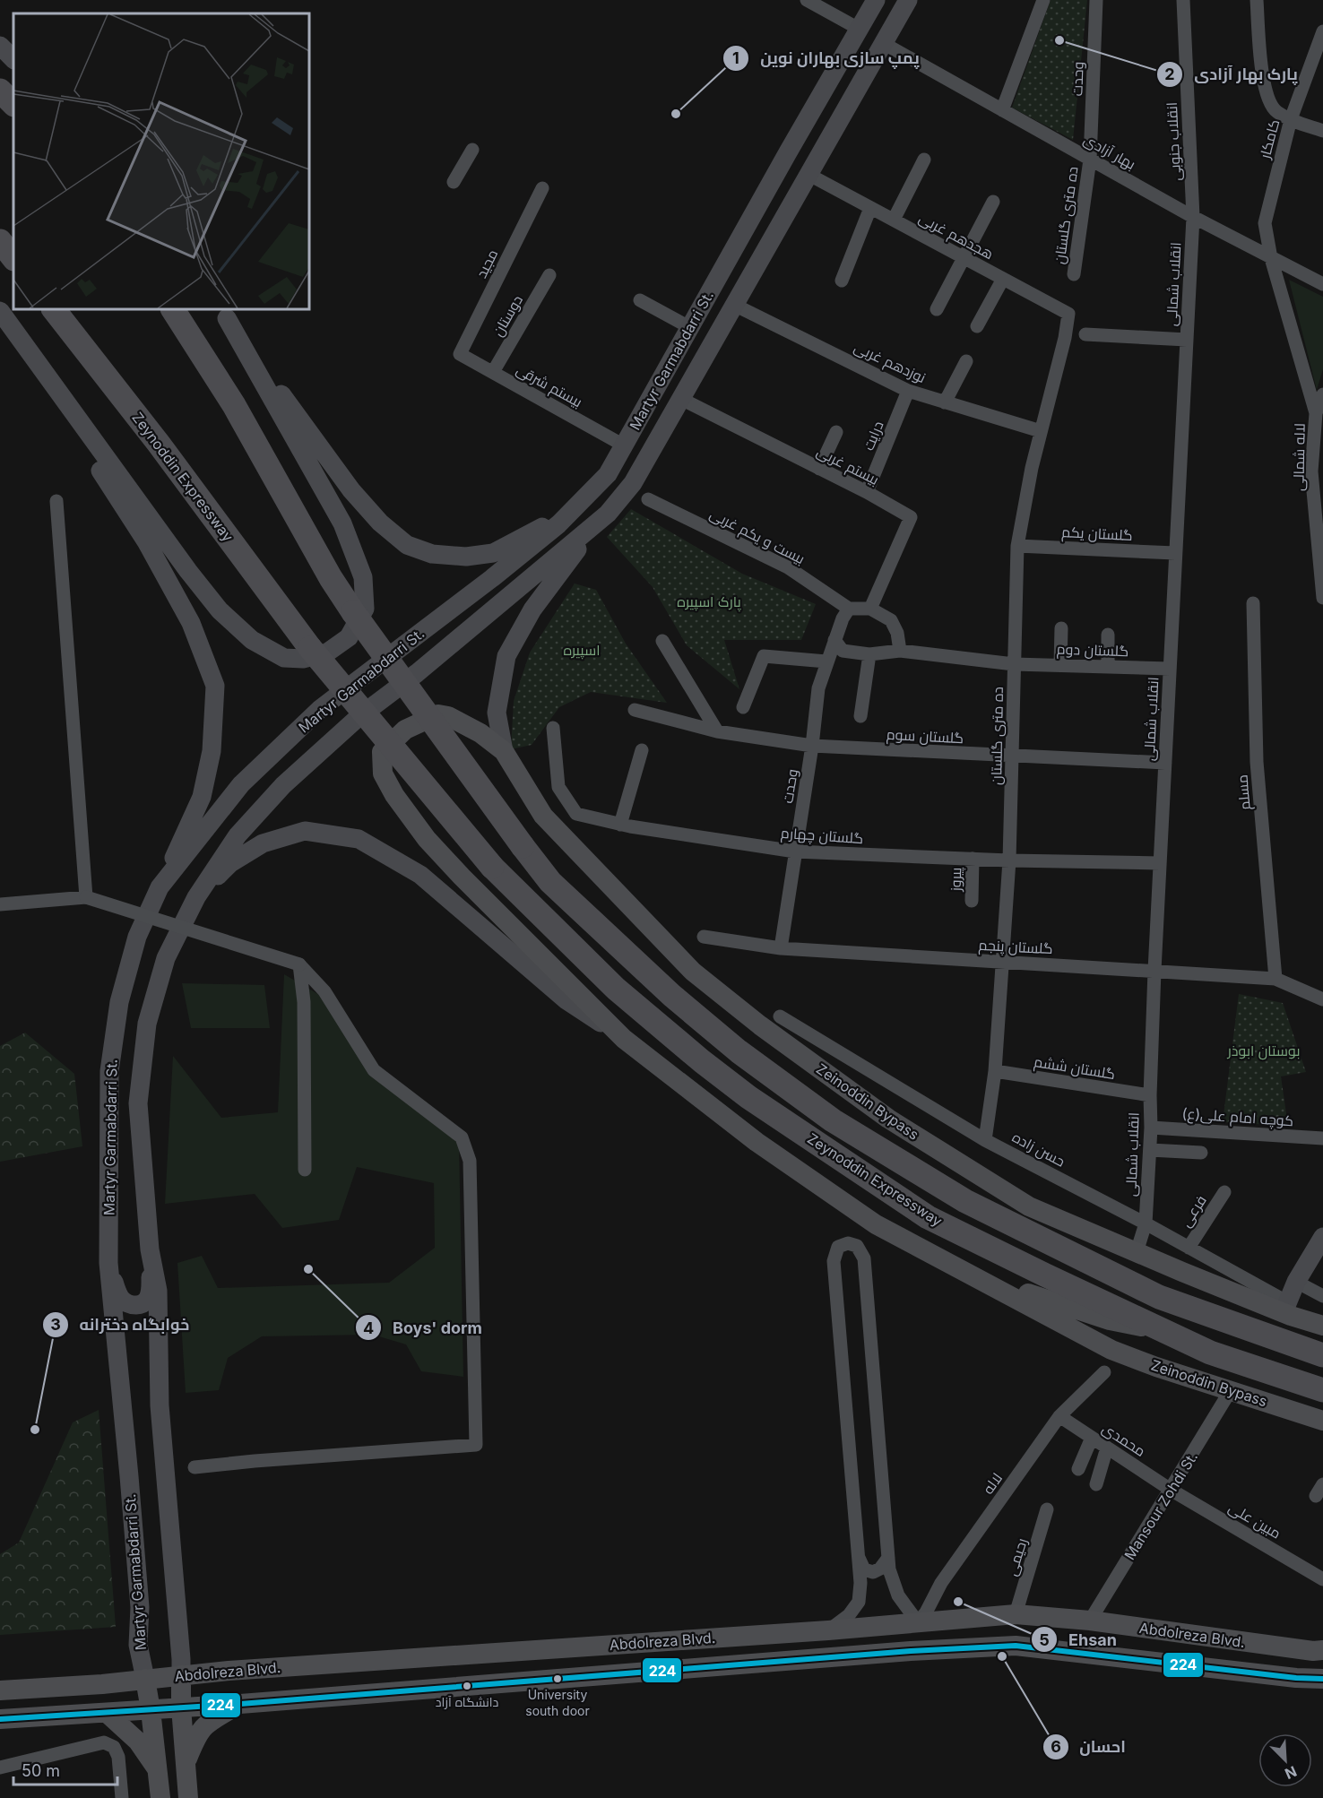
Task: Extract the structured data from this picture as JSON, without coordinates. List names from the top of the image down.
{
  "streets": {
    "highway": ["Zeynoddin Expressway"],
    "main road": ["Martyr Garmabdarri St.", "Zeinoddin Bypass", "Abdolreza Blvd."],
    "street": [
      "وحدت",
      "کامکار",
      "انقلاب جنوبی",
      "بهار آزادی",
      "ده متری گلستان",
      "هجدهم غربی",
      "مجید",
      "انقلاب شمالی",
      "دوستان",
      "نوزدهم غربی",
      "بیستم شرقی",
      "درایت",
      "لاله شمالی",
      "بیستم غربی",
      "گلستان یکم",
      "بیست و یکم غربی",
      "گلستان دوم",
      "گلستان سوم",
      "مسلم",
      "گلستان چهارم",
      "پیروز",
      "گلستان پنجم",
      "گلستان ششم",
      "کوچه امام علی(ع)",
      "حسن زاده",
      "فرعی",
      "محمدی",
      "لاله",
      "Mansour Zohdi St.",
      "مبین علی",
      "رحیمی"
    ]
  },
  "crossings": [
    ["وحدت", "بهار آزادی"],
    ["وحدت", "ده متری گلستان"],
    ["وحدت", "بیست و یکم غربی"],
    ["وحدت", "گلستان سوم"],
    ["وحدت", "گلستان چهارم"],
    ["وحدت", "گلستان پنجم"],
    ["کامکار", "بهار آزادی"],
    ["کامکار", "لاله شمالی"],
    ["انقلاب جنوبی", "بهار آزادی"],
    ["انقلاب جنوبی", "انقلاب شمالی"],
    ["بهار آزادی", "ده متری گلستان"],
    ["بهار آزادی", "انقلاب شمالی"],
    ["بهار آزادی", "Martyr Garmabdarri St."],
    ["بهار آزادی", "لاله شمالی"],
    ["ده متری گلستان", "هجدهم غربی"],
    ["ده متری گلستان", "نوزدهم غربی"],
    ["ده متری گلستان", "گلستان یکم"],
    ["ده متری گلستان", "گلستان دوم"],
    ["ده متری گلستان", "گلستان سوم"],
    ["ده متری گلستان", "گلستان چهارم"],
    ["ده متری گلستان", "گلستان پنجم"],
    ["ده متری گلستان", "گلستان ششم"],
    ["ده متری گلستان", "حسن زاده"],
    ["هجدهم غربی", "Martyr Garmabdarri St."],
    ["مجید", "بیستم شرقی"],
    ["انقلاب شمالی", "گلستان یکم"],
    ["انقلاب شمالی", "گلستان دوم"],
    ["انقلاب شمالی", "گلستان سوم"],
    ["انقلاب شمالی", "گلستان چهارم"],
    ["انقلاب شمالی", "گلستان پنجم"],
    ["انقلاب شمالی", "گلستان ششم"],
    ["انقلاب شمالی", "Zeinoddin Bypass"],
    ["انقلاب شمالی", "کوچه امام علی(ع)"],
    ["انقلاب شمالی", "حسن زاده"],
    ["دوستان", "بیستم شرقی"],
    ["Martyr Garmabdarri St.", "نوزدهم غربی"],
    ["Martyr Garmabdarri St.", "بیستم شرقی"],
    ["Martyr Garmabdarri St.", "بیستم غربی"],
    ["Martyr Garmabdarri St.", "Abdolreza Blvd."],
    ["نوزدهم غربی", "درایت"],
    ["درایت", "بیستم غربی"],
    ["مسلم", "گلستان پنجم"],
    ["گلستان چهارم", "پیروز"],
    ["Zeinoddin Bypass", "حسن زاده"],
    ["Zeinoddin Bypass", "Mansour Zohdi St."],
    ["حسن زاده", "فرعی"],
    ["محمدی", "لاله"],
    ["محمدی", "Mansour Zohdi St."],
    ["محمدی", "مبین علی"],
    ["لاله", "Abdolreza Blvd."],
    ["Mansour Zohdi St.", "مبین علی"],
    ["Mansour Zohdi St.", "Abdolreza Blvd."],
    ["رحیمی", "Abdolreza Blvd."]
  ],
  "parks": ["پارک اسپیره", "اسپیره", "بوستان ابوذر"],
  "places": [
    "پارک بهار آزادی",
    "پمپ سازی بهاران نوین",
    "Boys' dorm",
    "خوابگاه دخترانه",
    "Ehsan",
    "احسان",
    "University south door",
    "دانشگاه آزاد"
  ],
  "lines": ["transit line 224"],
  "scale_bar": "50 m",
  "north": "bottom right"
}
